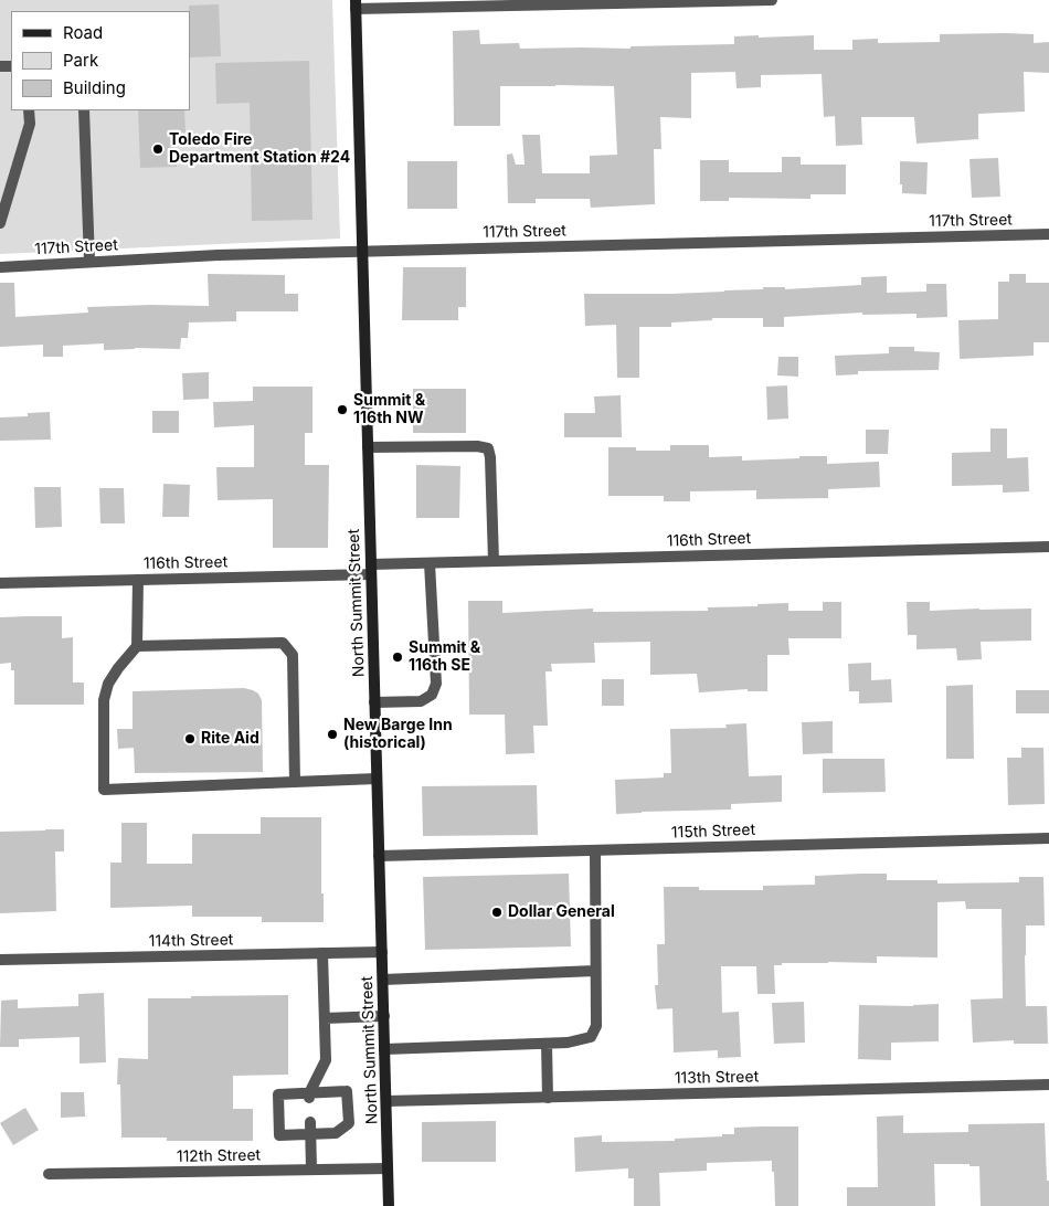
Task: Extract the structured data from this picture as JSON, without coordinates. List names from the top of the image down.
{
  "streets": {
    "main road": ["North Summit Street"],
    "street": [
      "117th Street",
      "116th Street",
      "115th Street",
      "114th Street",
      "113th Street",
      "112th Street"
    ]
  },
  "crossings": [
    ["117th Street", "North Summit Street"],
    ["116th Street", "North Summit Street"],
    ["North Summit Street", "115th Street"],
    ["North Summit Street", "114th Street"],
    ["North Summit Street", "113th Street"],
    ["North Summit Street", "112th Street"]
  ],
  "places": [
    "Toledo Fire Department Station #24",
    "Summit & 116th NW",
    "Summit & 116th SE",
    "New Barge Inn (historical)",
    "Rite Aid",
    "Dollar General"
  ],
  "legend": ["Road", "Park", "Building"]
}
